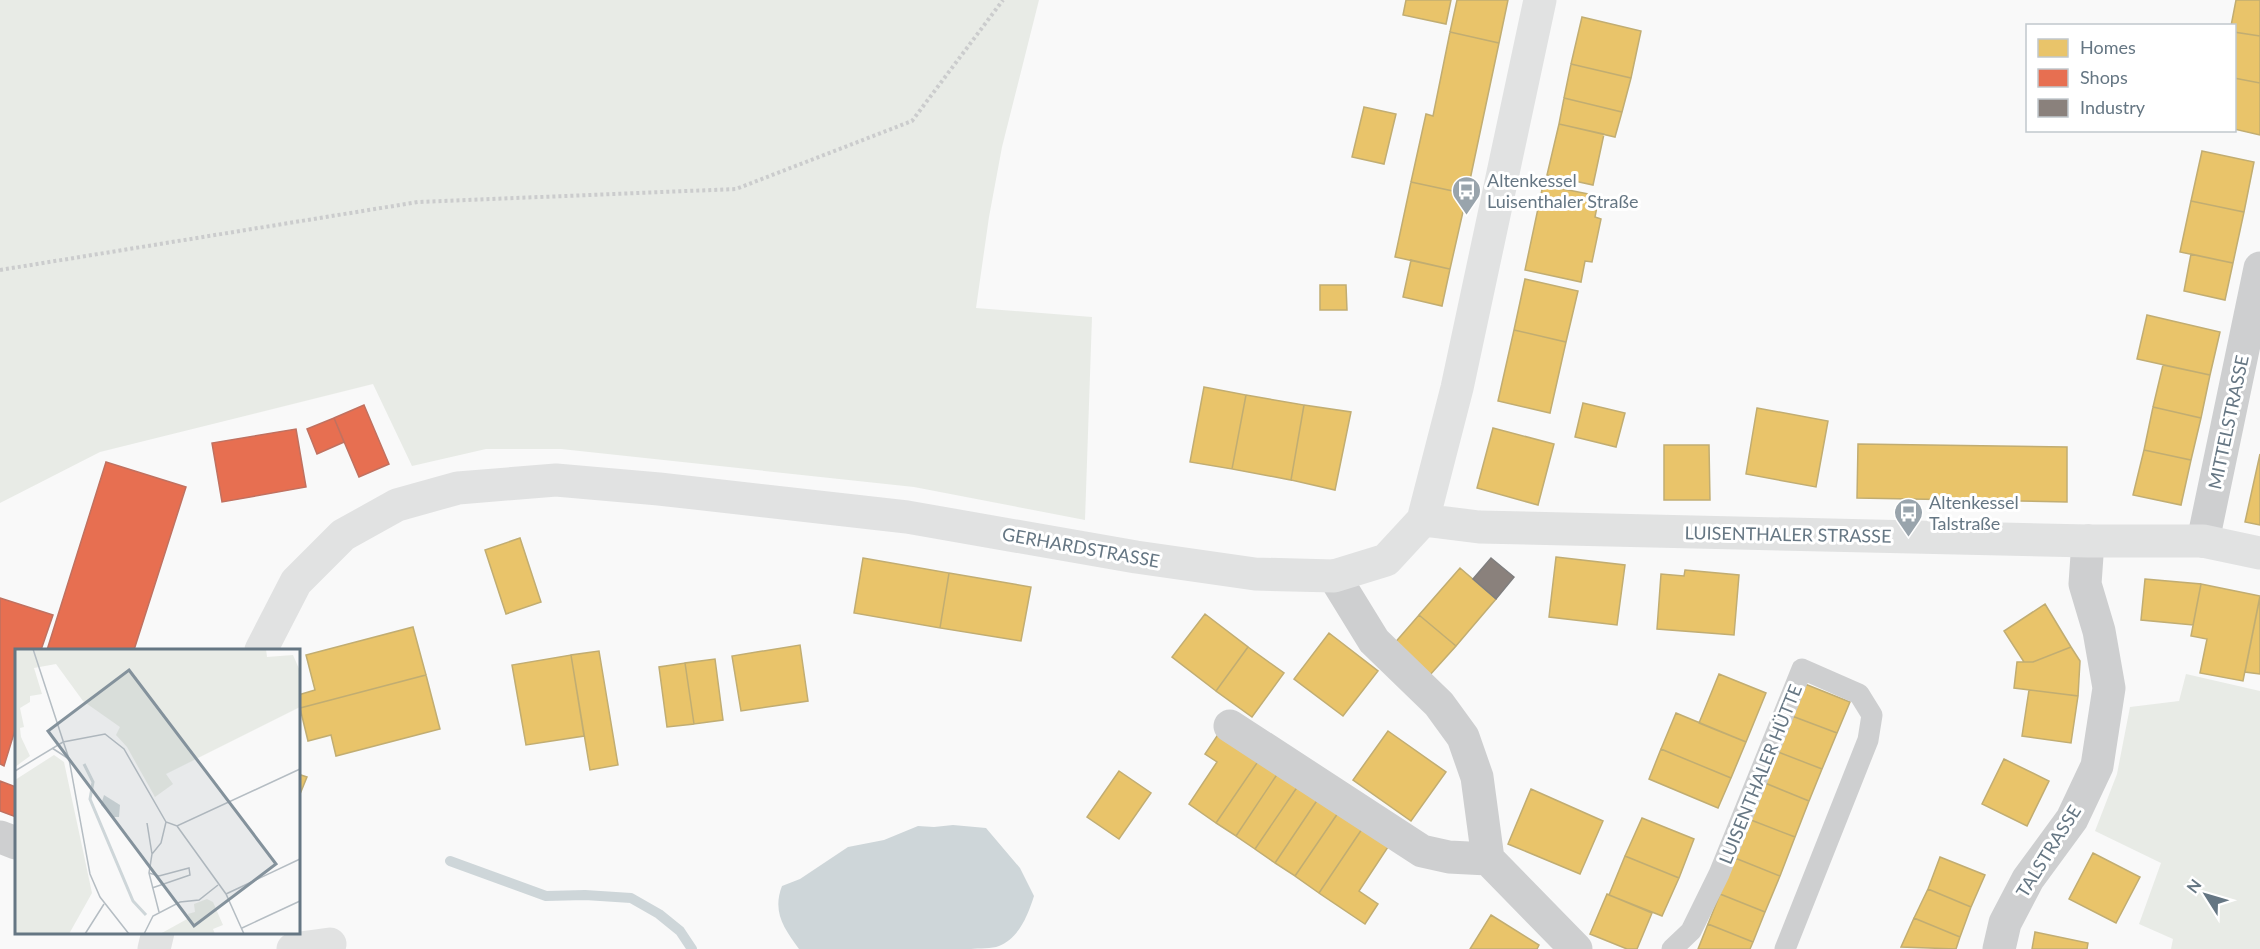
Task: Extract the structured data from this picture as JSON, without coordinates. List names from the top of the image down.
{
  "streets": {
    "street": [
      "MITTELSTRASSE",
      "LUISENTHALER STRASSE",
      "GERHARDSTRASSE",
      "TALSTRASSE"
    ],
    "lane": ["LUISENTHALER HÜTTE"]
  },
  "crossings": [
    ["MITTELSTRASSE", "LUISENTHALER STRASSE"],
    ["LUISENTHALER STRASSE", "GERHARDSTRASSE"],
    ["LUISENTHALER STRASSE", "TALSTRASSE"]
  ],
  "places": {
    "bus stop": ["Altenkessel Luisenthaler Straße", "Altenkessel Talstraße"]
  },
  "legend": ["Homes", "Shops", "Industry"],
  "north": "top left"
}
